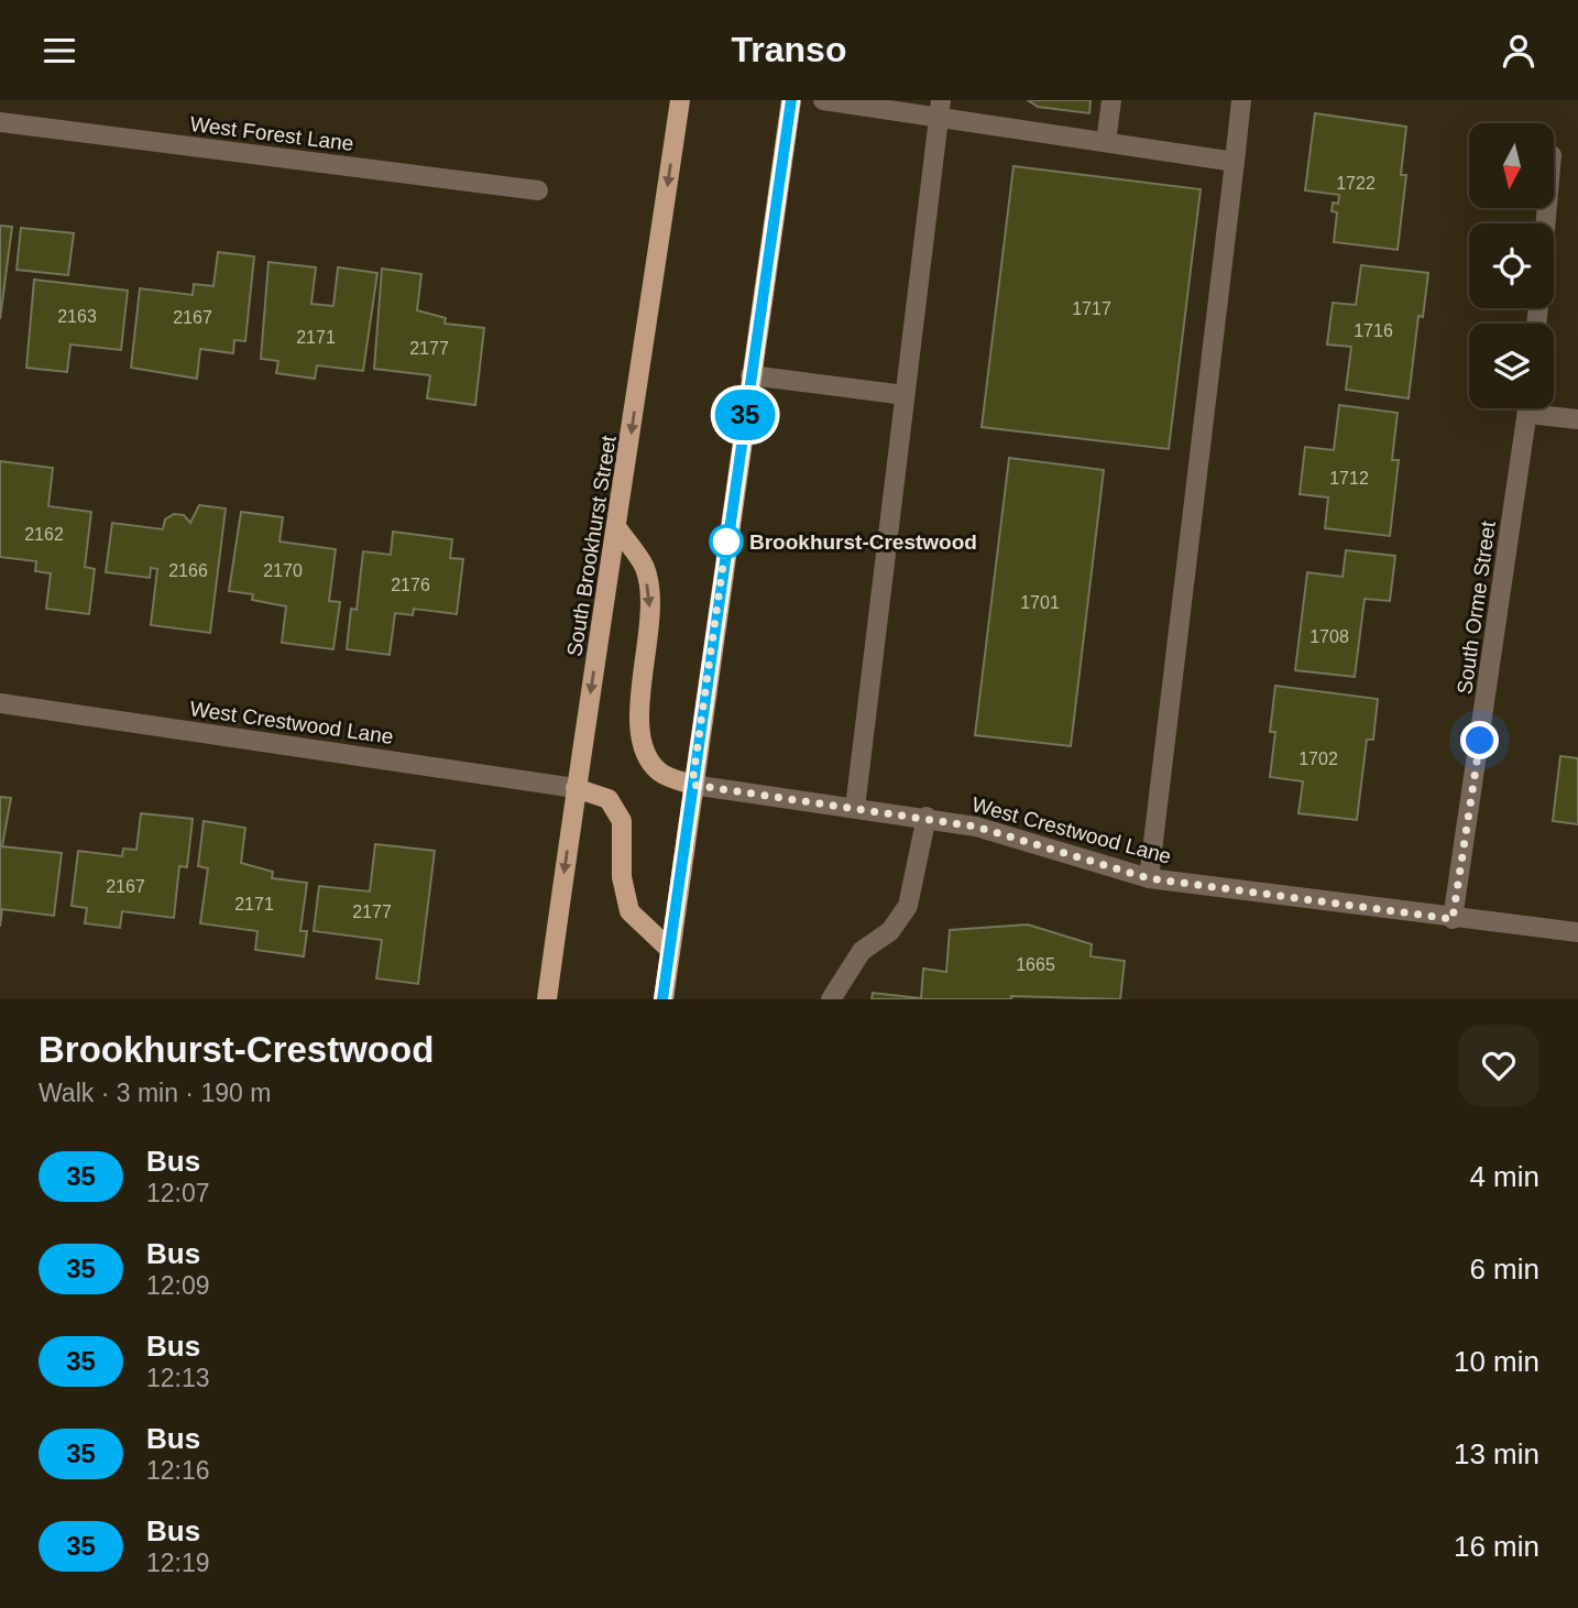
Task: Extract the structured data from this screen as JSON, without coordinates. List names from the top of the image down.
{
  "streets": {
    "main road": ["South Brookhurst Street"],
    "street": ["West Forest Lane", "South Orme Street", "West Crestwood Lane"]
  },
  "crossings": [
    ["South Brookhurst Street", "West Crestwood Lane"],
    ["South Orme Street", "West Crestwood Lane"]
  ],
  "places": ["Brookhurst-Crestwood"],
  "lines": ["bus line 35"],
  "house_numbers": [
    "1722",
    "1717",
    "2163",
    "2167",
    "1716",
    "2171",
    "2177",
    "1712",
    "2162",
    "2166",
    "2170",
    "2176",
    "1701",
    "1708",
    "1702",
    "2167",
    "2171",
    "2177",
    "1665"
  ],
  "north": "bottom",
  "page": {
    "header": "Transo",
    "on_map": "35",
    "heading": ["Brookhurst-Crestwood", "Walk · 3 min · 190 m"],
    "list": [
      {
        "mark": "35",
        "name": "Bus",
        "note": "12:07",
        "value": "4 min"
      },
      {
        "mark": "35",
        "name": "Bus",
        "note": "12:09",
        "value": "6 min"
      },
      {
        "mark": "35",
        "name": "Bus",
        "note": "12:13",
        "value": "10 min"
      },
      {
        "mark": "35",
        "name": "Bus",
        "note": "12:16",
        "value": "13 min"
      },
      {
        "mark": "35",
        "name": "Bus",
        "note": "12:19",
        "value": "16 min"
      }
    ]
  }
}
